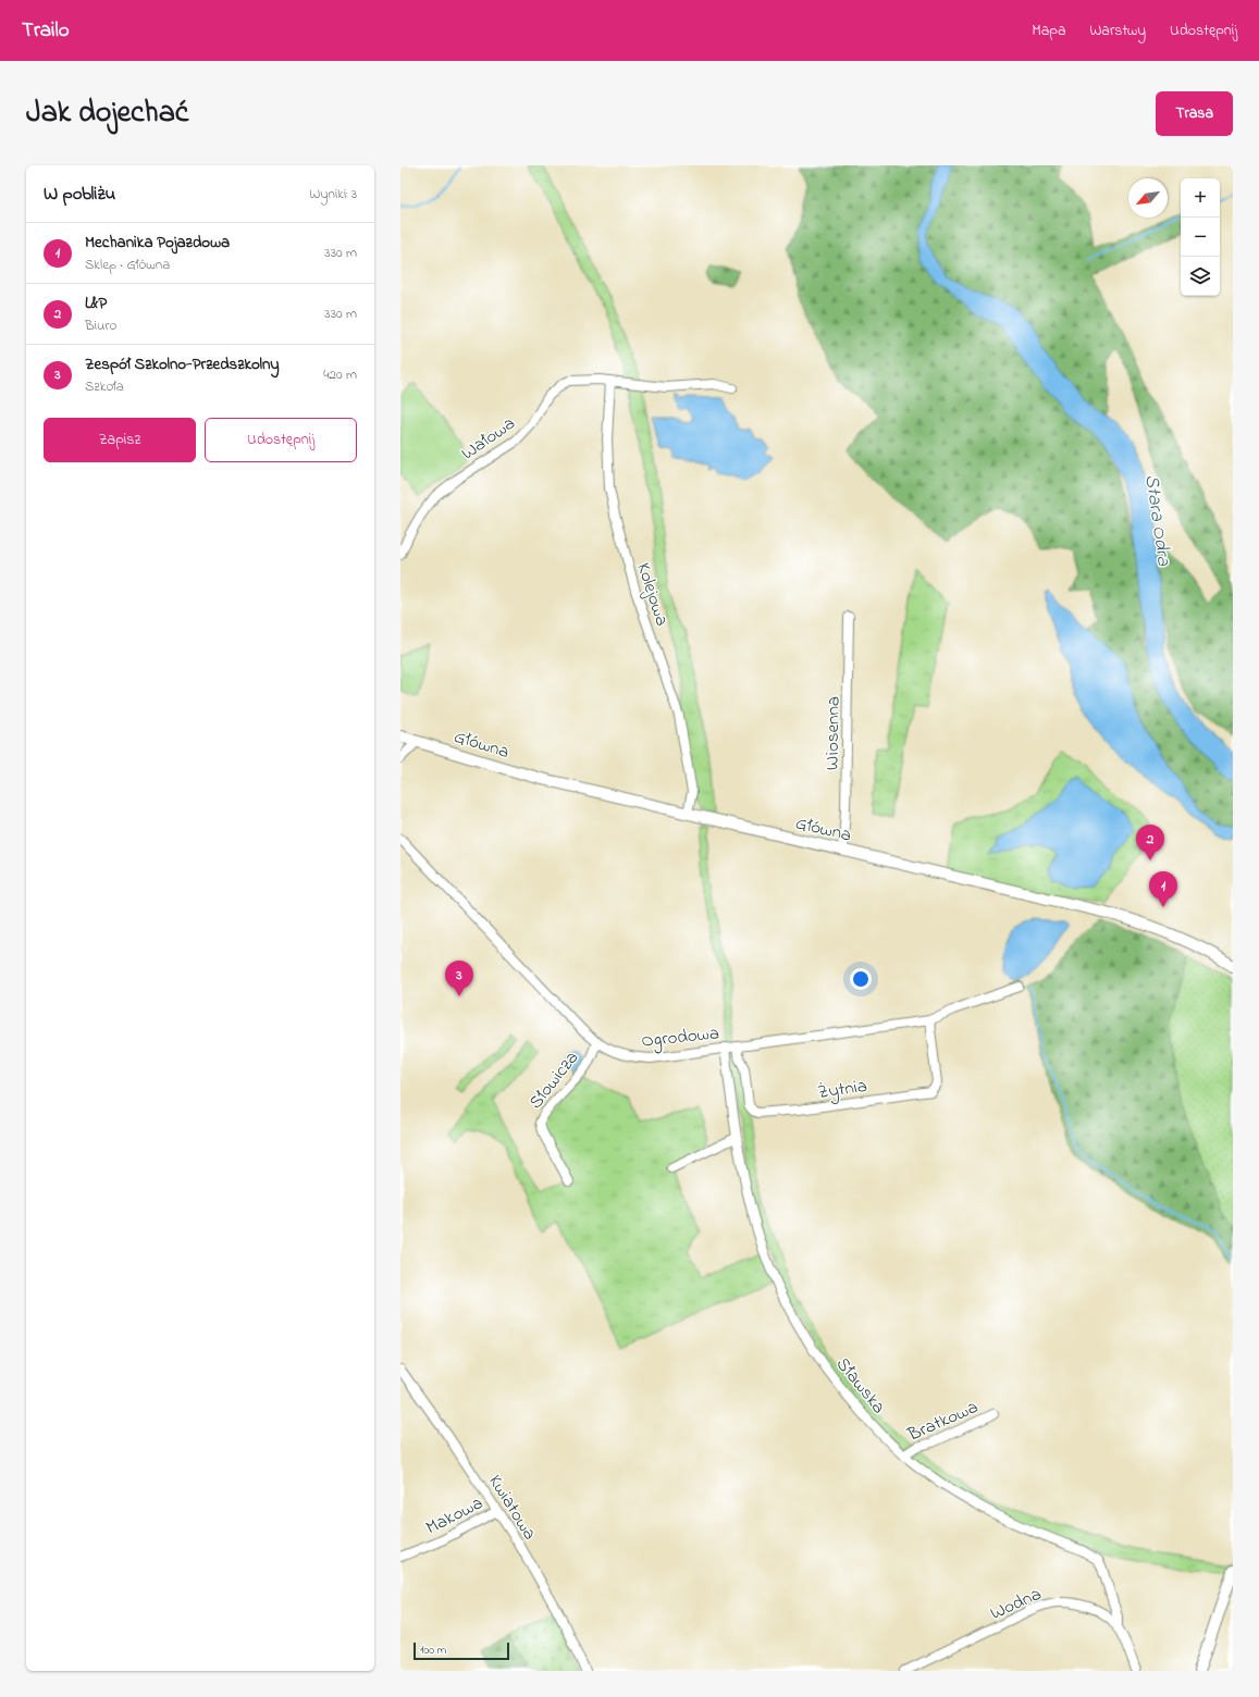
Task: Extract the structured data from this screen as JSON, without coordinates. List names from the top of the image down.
{
  "streets": {
    "main road": ["Główna"],
    "street": [
      "Wałowa",
      "Kolejowa",
      "Wiosenna",
      "Ogrodowa",
      "Słowicza",
      "Żytnia",
      "Sławska",
      "Bratkowa",
      "Kwiatowa",
      "Makowa",
      "Wodna"
    ]
  },
  "crossings": [
    ["Wałowa", "Kolejowa"],
    ["Kolejowa", "Główna"],
    ["Wiosenna", "Główna"],
    ["Ogrodowa", "Słowicza"],
    ["Ogrodowa", "Żytnia"],
    ["Ogrodowa", "Sławska"],
    ["Sławska", "Bratkowa"],
    ["Sławska", "Wodna"],
    ["Kwiatowa", "Makowa"]
  ],
  "water": ["Stara Odra"],
  "scale_bar": "100 m",
  "north": "bottom left",
  "page": {
    "header": "Trailo",
    "nav": ["Mapa", "Warstwy", "Udostępnij"],
    "title": "Jak dojechać",
    "buttons": [
      "Trasa",
      ["Zapisz", "Udostępnij"]
    ],
    "heading": ["W pobliżu", "Wyniki: 3"],
    "map_buttons": ["+", "−"],
    "list": [
      {
        "mark": "1",
        "name": "Mechanika Pojazdowa",
        "note": "Sklep · Główna",
        "value": "330 m"
      },
      {
        "mark": "2",
        "name": "L&P",
        "note": "Biuro",
        "value": "330 m"
      },
      {
        "mark": "3",
        "name": "Zespół Szkolno-Przedszkolny",
        "note": "Szkoła",
        "value": "420 m"
      }
    ],
    "pins": ["2", "1", "3"],
    "scale": "100 m"
  }
}
